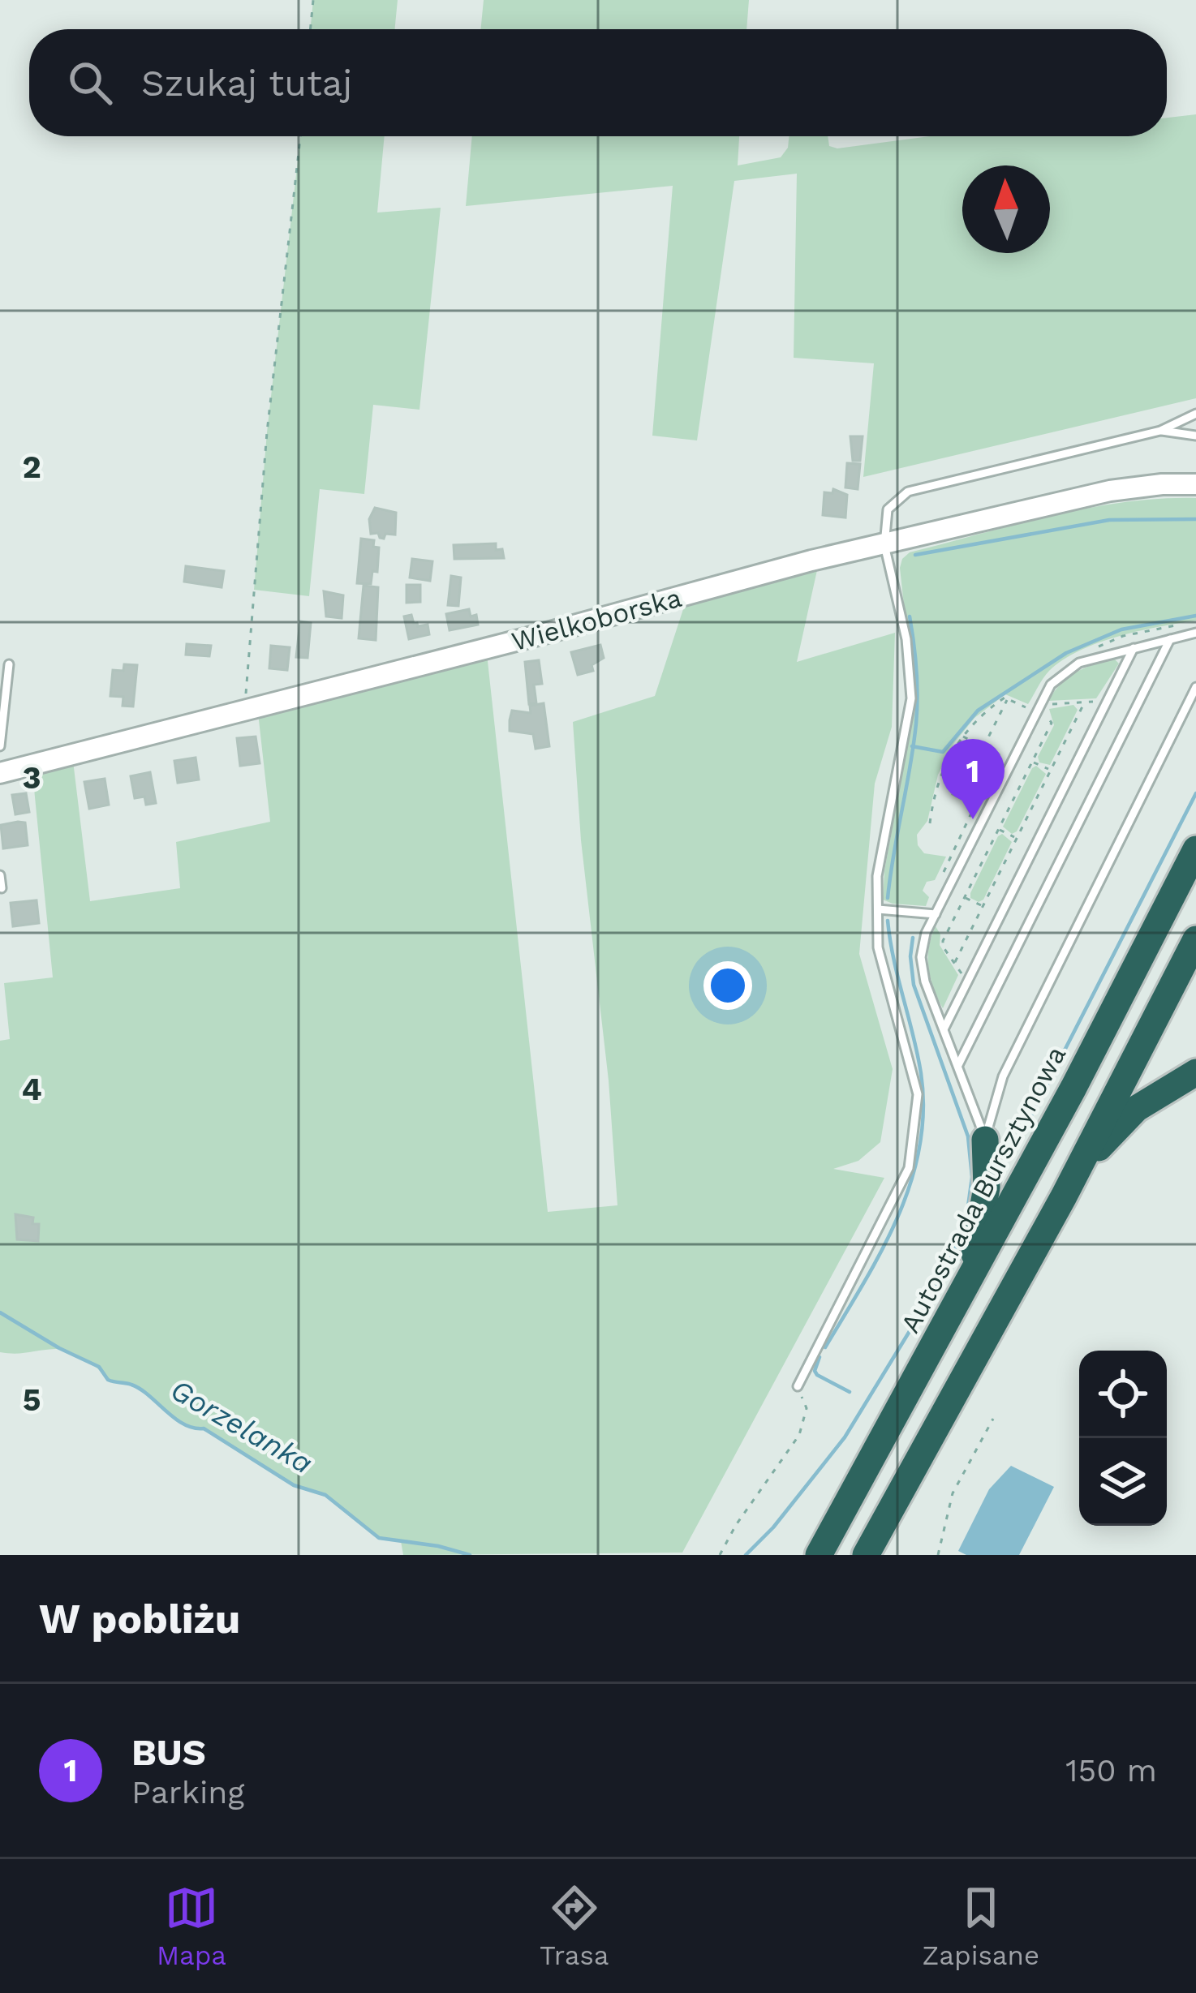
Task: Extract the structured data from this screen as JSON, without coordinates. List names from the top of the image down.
{
  "streets": {
    "highway": ["Autostrada Bursztynowa"],
    "street": ["Wielkoborska"]
  },
  "water": ["Gorzelanka"],
  "north": "top",
  "page": {
    "search": "Szukaj tutaj",
    "pins": "1",
    "heading": "W pobliżu",
    "list": [
      {
        "mark": "1",
        "name": "BUS",
        "note": "Parking",
        "value": "150 m"
      }
    ],
    "nav": ["Mapa", "Trasa", "Zapisane"]
  },
  "grid": {
    "rows": [
      "2",
      "3",
      "4",
      "5"
    ]
  }
}
